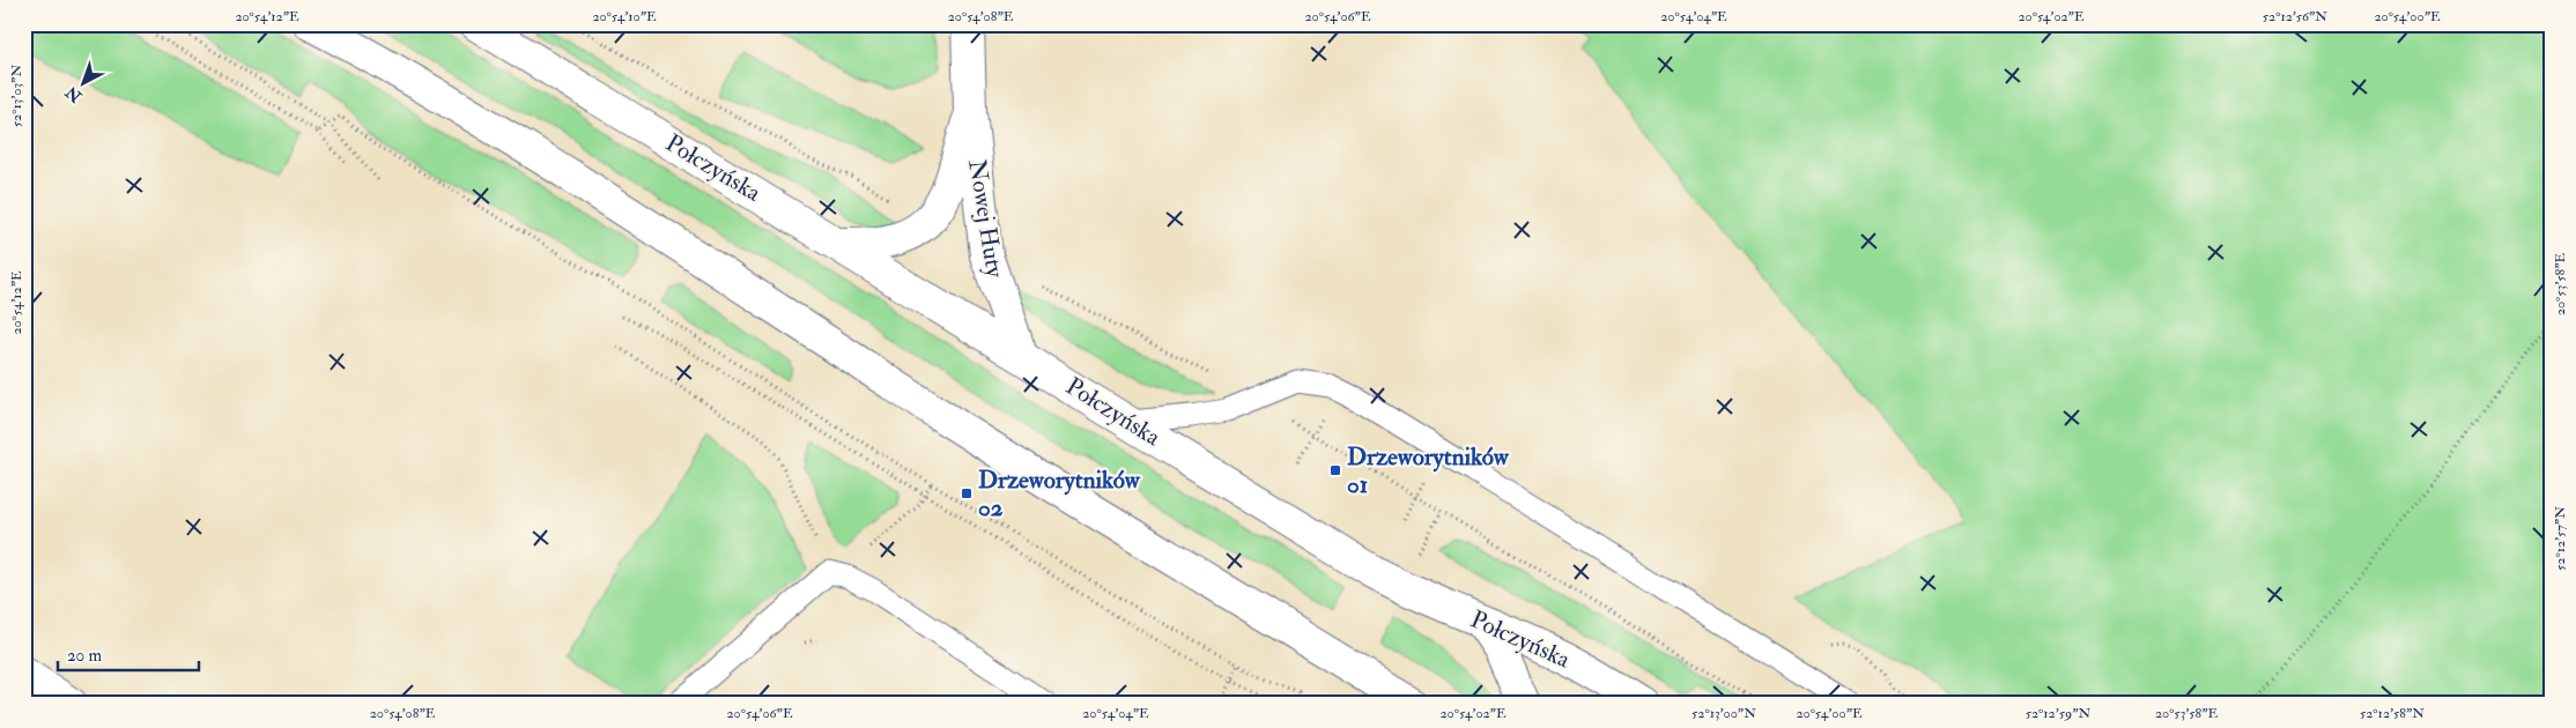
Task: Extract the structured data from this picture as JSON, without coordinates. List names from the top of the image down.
{
  "streets": {
    "main road": ["Połczyńska", "Nowej Huty"]
  },
  "crossings": [
    ["Połczyńska", "Nowej Huty"]
  ],
  "places": {
    "transit": ["Drzeworytników 01", "Drzeworytników 02"]
  },
  "scale_bar": "20 m",
  "north": "bottom left",
  "coordinates": [
    "20°54'12\"E",
    "20°54'10\"E",
    "20°54'08\"E",
    "20°54'06\"E",
    "20°54'04\"E",
    "20°54'02\"E",
    "52°12'56\"N",
    "20°54'00\"E",
    "52°13'03\"N",
    "20°53'58\"E",
    "52°12'57\"N",
    "52°13'00\"N",
    "52°12'59\"N",
    "52°12'58\"N"
  ]
}
